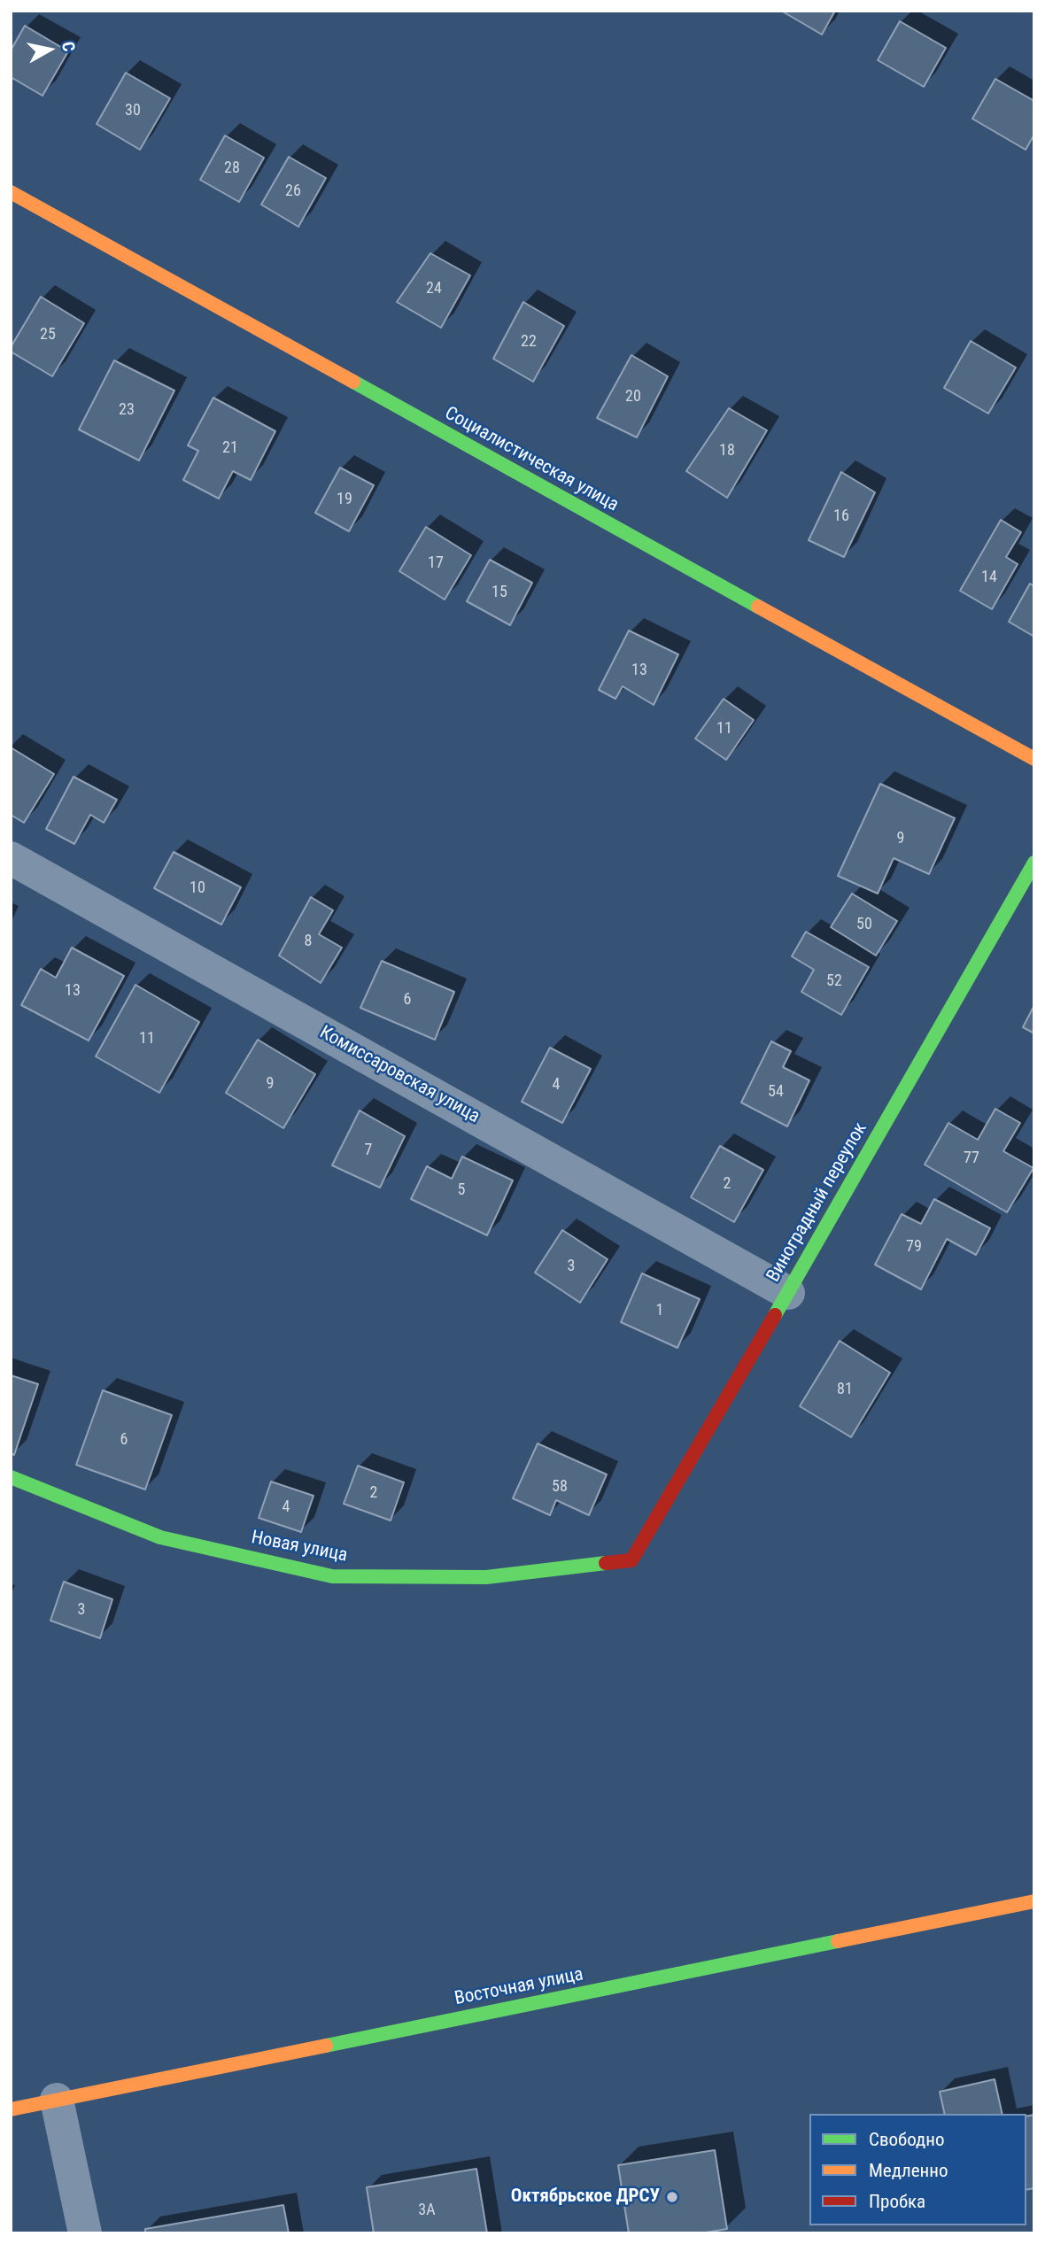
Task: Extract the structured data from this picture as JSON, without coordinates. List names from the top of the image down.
{
  "streets": {
    "street": [
      "Социалистическая улица",
      "Комиссаровская улица",
      "Виноградный переулок",
      "Новая улица",
      "Восточная улица"
    ]
  },
  "crossings": [
    ["Комиссаровская улица", "Виноградный переулок"],
    ["Виноградный переулок", "Новая улица"]
  ],
  "places": ["Октябрьское ДРСУ"],
  "house_numbers": [
    "30",
    "28",
    "26",
    "24",
    "25",
    "22",
    "20",
    "23",
    "21",
    "18",
    "19",
    "16",
    "17",
    "14",
    "15",
    "13",
    "11",
    "9",
    "10",
    "50",
    "8",
    "52",
    "13",
    "6",
    "11",
    "9",
    "4",
    "54",
    "7",
    "77",
    "2",
    "5",
    "79",
    "3",
    "1",
    "81",
    "6",
    "58",
    "2",
    "4",
    "3",
    "3А"
  ],
  "legend": ["Свободно", "Медленно", "Пробка"],
  "north": "right"
}
